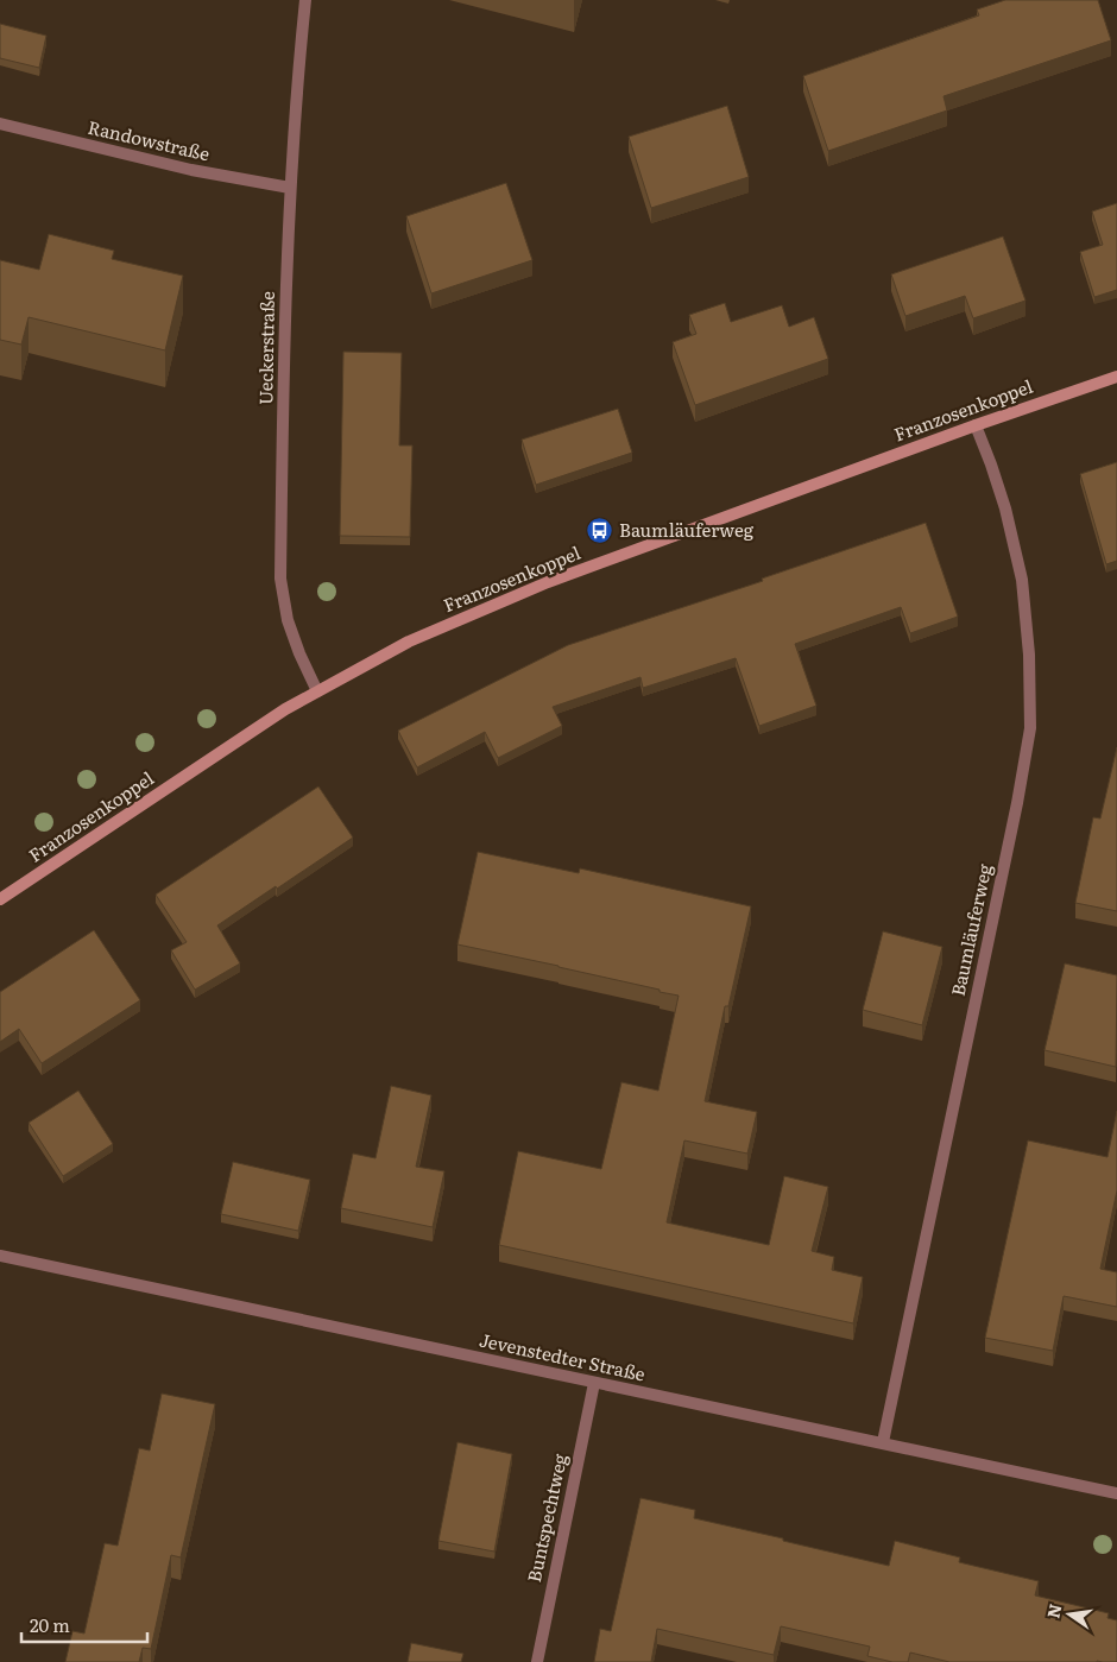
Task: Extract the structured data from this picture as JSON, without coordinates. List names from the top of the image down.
{
  "streets": {
    "street": [
      "Randowstraße",
      "Ueckerstraße",
      "Franzosenkoppel",
      "Baumläuferweg",
      "Jevenstedter Straße",
      "Buntspechtweg"
    ]
  },
  "crossings": [
    ["Randowstraße", "Ueckerstraße"],
    ["Ueckerstraße", "Franzosenkoppel"],
    ["Franzosenkoppel", "Baumläuferweg"],
    ["Baumläuferweg", "Jevenstedter Straße"],
    ["Jevenstedter Straße", "Buntspechtweg"]
  ],
  "places": {
    "bus stop": ["Baumläuferweg"]
  },
  "scale_bar": "20 m",
  "north": "left"
}
